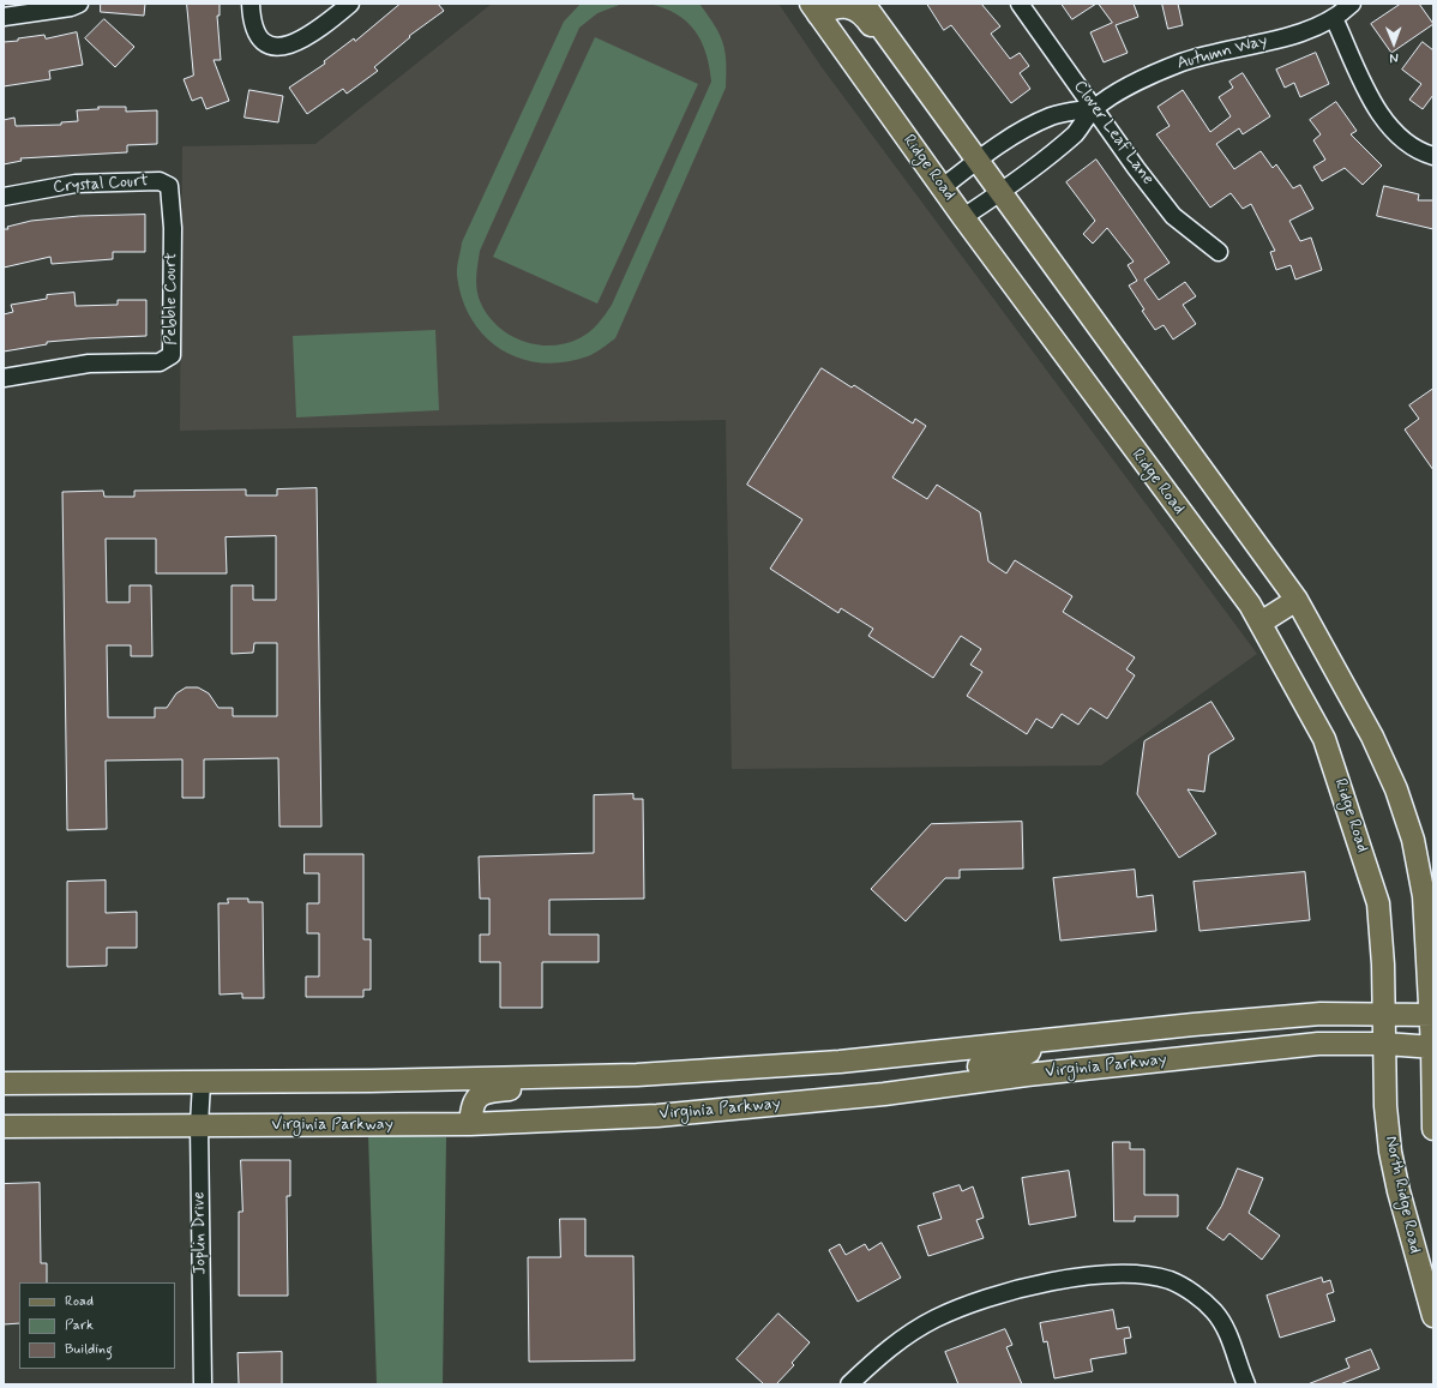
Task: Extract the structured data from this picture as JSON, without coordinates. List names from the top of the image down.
{
  "streets": {
    "main road": ["Ridge Road", "Virginia Parkway", "North Ridge Road"],
    "street": [
      "Autumn Way",
      "Clover Leaf Lane",
      "Crystal Court",
      "Pebble Court",
      "Joplin Drive"
    ]
  },
  "crossings": [
    ["Autumn Way", "Clover Leaf Lane"],
    ["Autumn Way", "Ridge Road"],
    ["Ridge Road", "Virginia Parkway"],
    ["Ridge Road", "North Ridge Road"],
    ["Crystal Court", "Pebble Court"],
    ["Virginia Parkway", "North Ridge Road"],
    ["Virginia Parkway", "Joplin Drive"]
  ],
  "legend": ["Road", "Park", "Building"],
  "north": "bottom"
}
